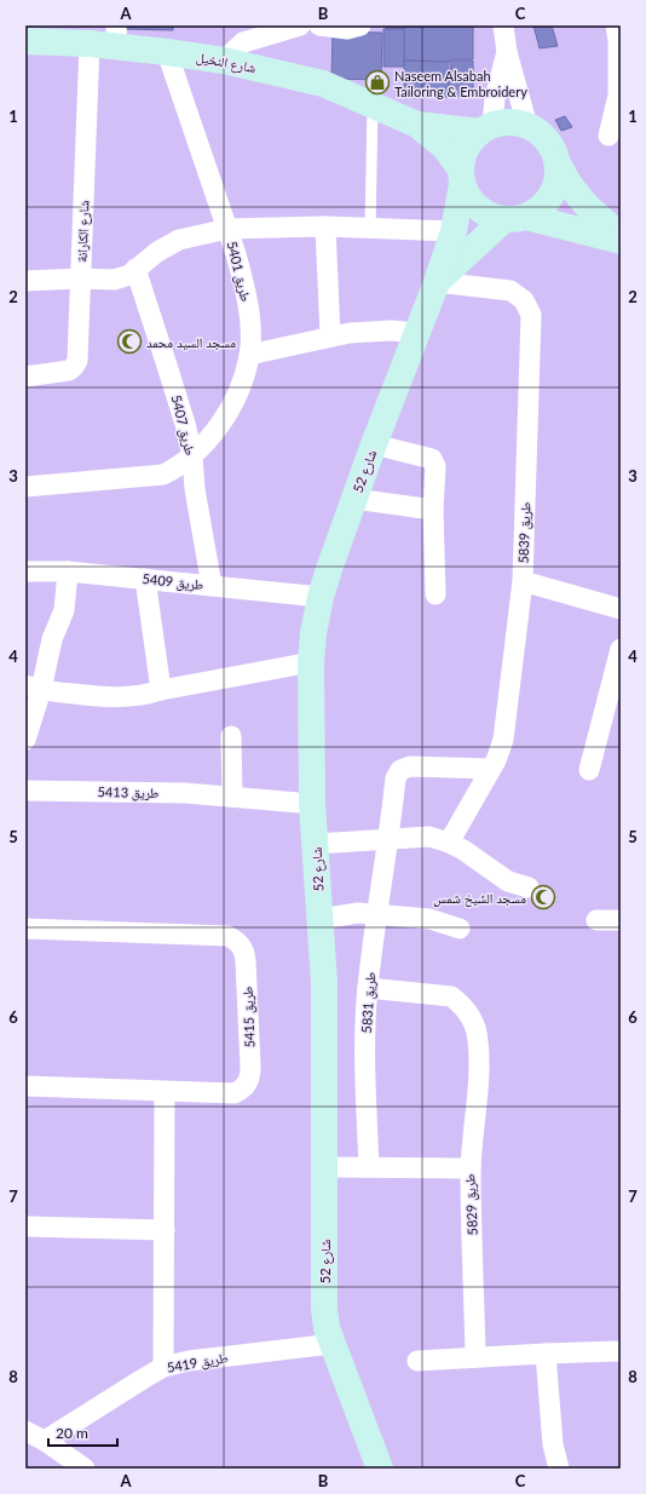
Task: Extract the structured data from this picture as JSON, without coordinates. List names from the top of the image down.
{
  "streets": {
    "street": [
      "شارع النخيل",
      "شارع الكارانة",
      "طريق 5401",
      "طريق 5407",
      "شارع 52",
      "طريق 5839",
      "طريق 5409",
      "طريق 5413",
      "طريق 5831",
      "طريق 5415",
      "طريق 5829",
      "طريق 5419"
    ]
  },
  "crossings": [
    ["شارع النخيل", "شارع الكارانة"],
    ["شارع النخيل", "طريق 5401"],
    ["شارع النخيل", "شارع 52"],
    ["طريق 5401", "طريق 5407"],
    ["طريق 5407", "طريق 5409"],
    ["شارع 52", "طريق 5839"],
    ["شارع 52", "طريق 5409"],
    ["شارع 52", "طريق 5413"],
    ["شارع 52", "طريق 5829"],
    ["شارع 52", "طريق 5419"],
    ["طريق 5839", "طريق 5831"],
    ["طريق 5831", "طريق 5829"]
  ],
  "places": {
    "shop": ["Naseem Alsabah Tailoring & Embroidery"],
    "mosque": ["مسجد السيد محمد", "مسجد الشيخ شمس"]
  },
  "scale_bar": "20 m",
  "grid": {
    "columns": ["A", "B", "C"],
    "rows": [
      "1",
      "2",
      "3",
      "4",
      "5",
      "6",
      "7",
      "8"
    ]
  }
}
